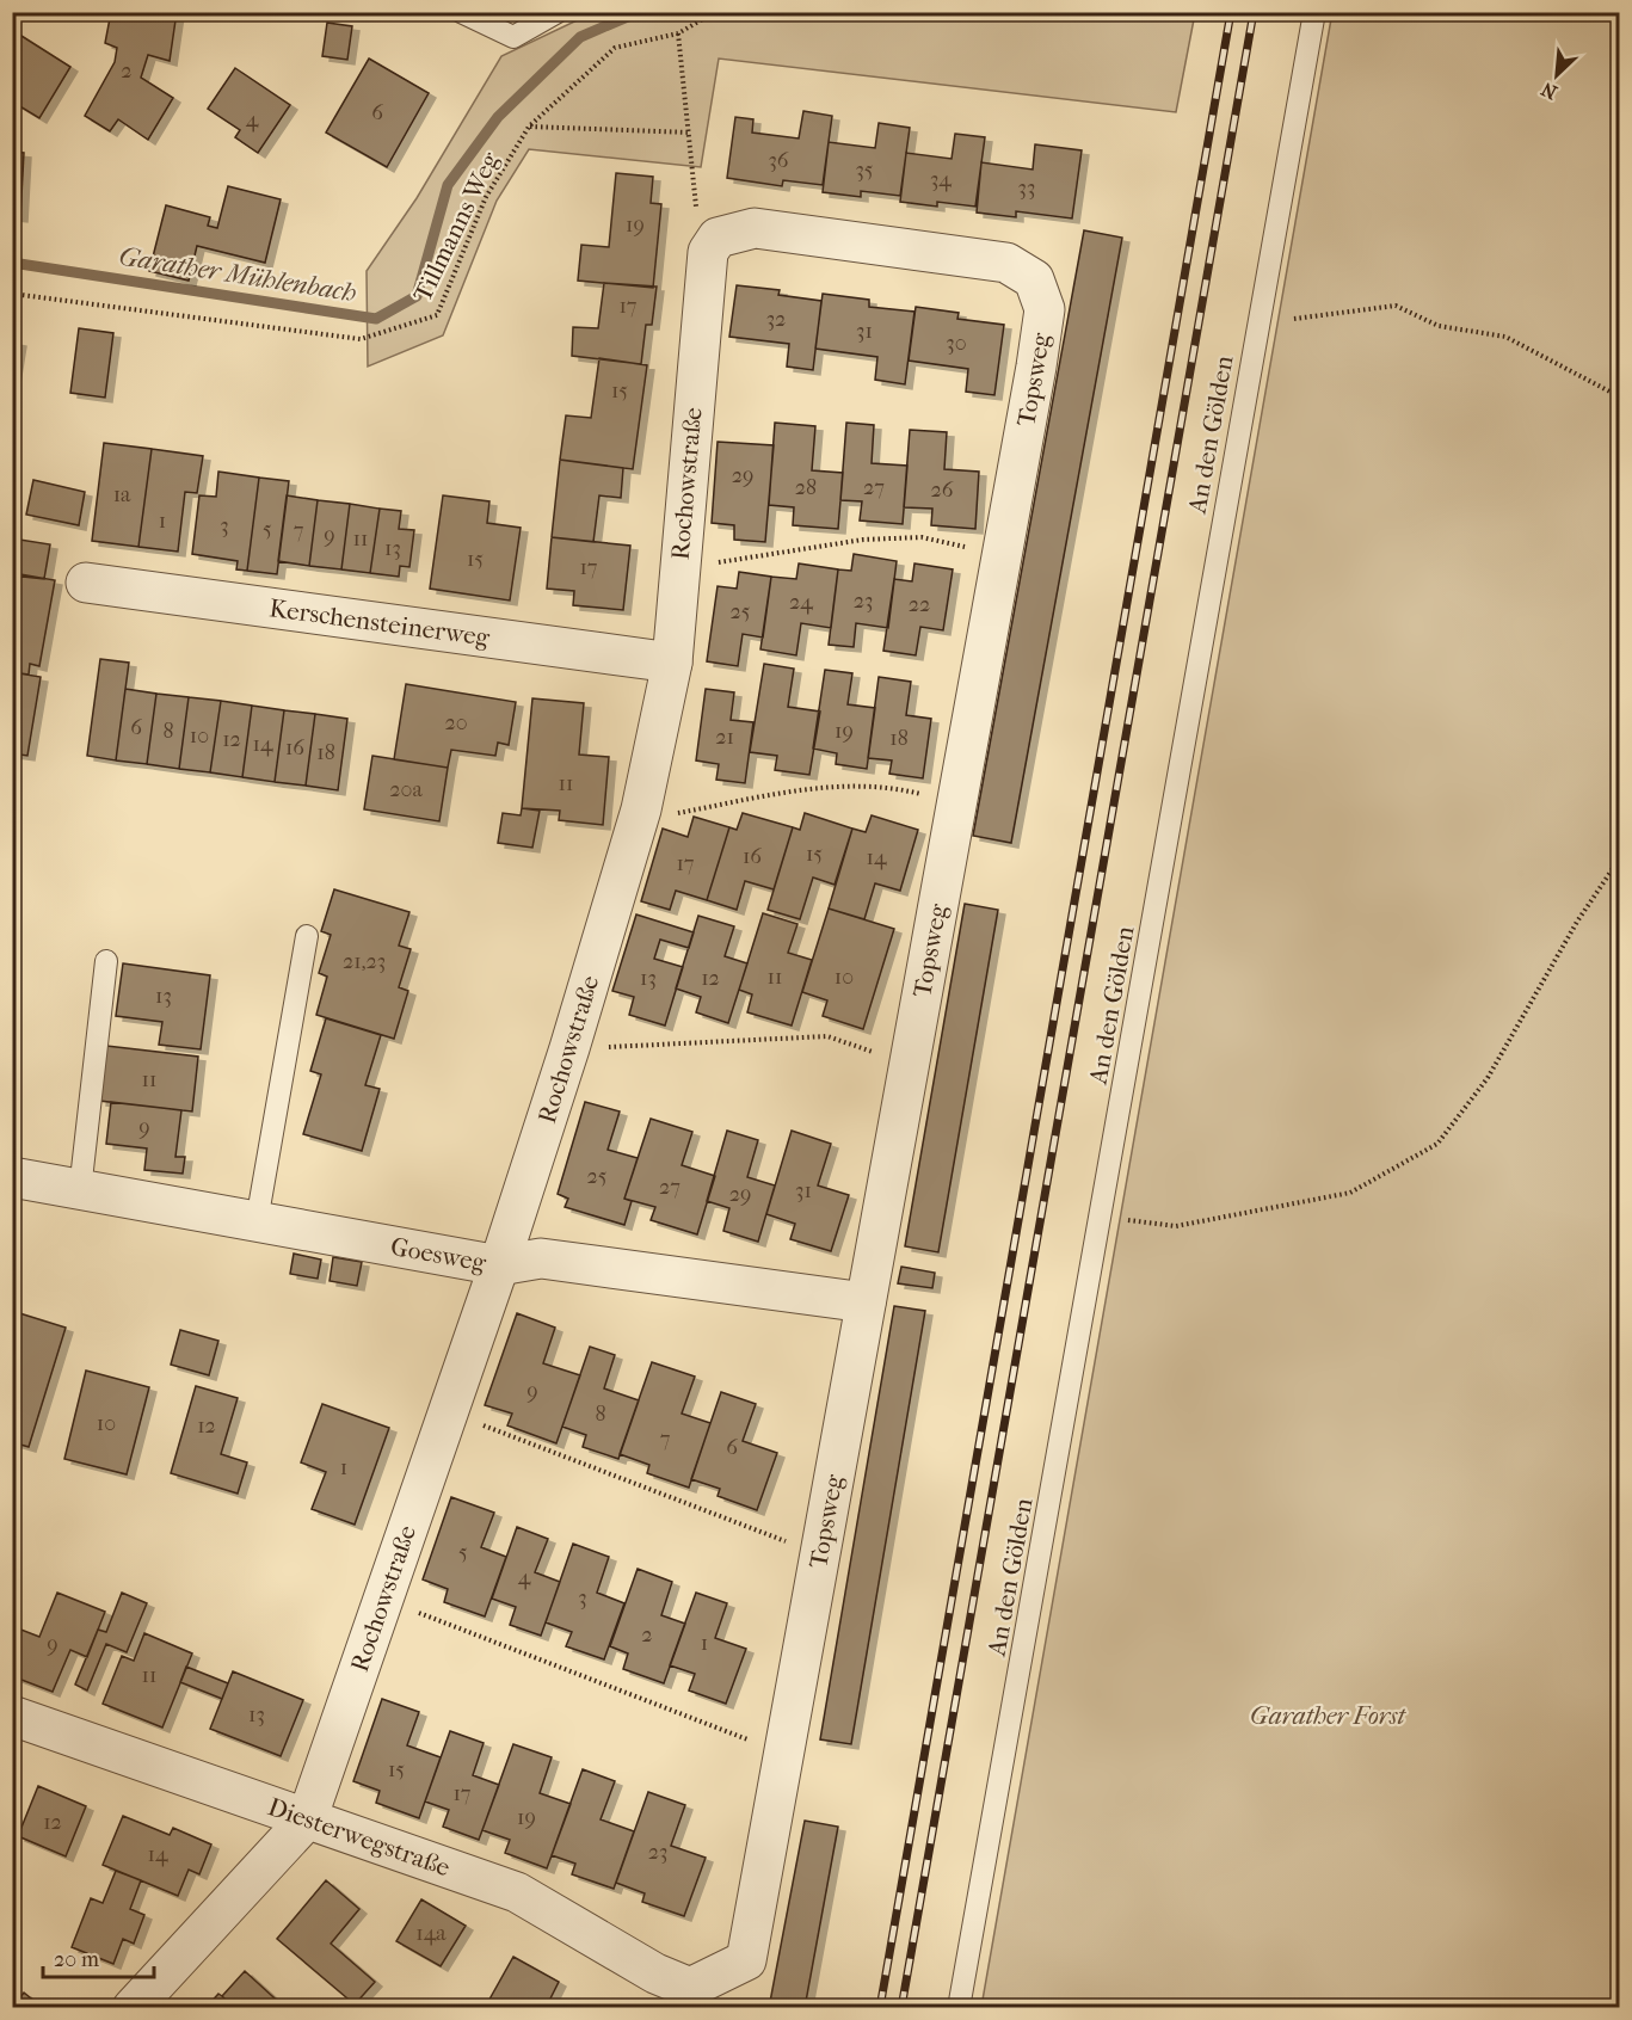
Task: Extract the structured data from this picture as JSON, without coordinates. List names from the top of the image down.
{
  "streets": {
    "street": [
      "Topsweg",
      "Rochowstraße",
      "Kerschensteinerweg",
      "Goesweg",
      "Diesterwegstraße"
    ],
    "lane": ["An den Gölden"],
    "path": ["Tillmanns Weg"]
  },
  "crossings": [
    ["Topsweg", "Rochowstraße"],
    ["Topsweg", "Goesweg"],
    ["Topsweg", "Diesterwegstraße"],
    ["Rochowstraße", "Kerschensteinerweg"],
    ["Rochowstraße", "Goesweg"],
    ["Rochowstraße", "Diesterwegstraße"]
  ],
  "water": ["Garather Mühlenbach"],
  "parks": ["Garather Forst"],
  "house_numbers": [
    "2",
    "6",
    "4",
    "36",
    "35",
    "34",
    "33",
    "19",
    "17",
    "32",
    "31",
    "30",
    "15",
    "29",
    "28",
    "27",
    "26",
    "1a",
    "1",
    "3",
    "5",
    "7",
    "9",
    "11",
    "13",
    "15",
    "17",
    "23",
    "24",
    "22",
    "25",
    "20",
    "6",
    "8",
    "19",
    "10",
    "21",
    "18",
    "12",
    "14",
    "16",
    "18",
    "11",
    "20a",
    "15",
    "16",
    "14",
    "17",
    "21,23",
    "11",
    "10",
    "13",
    "12",
    "13",
    "11",
    "9",
    "25",
    "27",
    "31",
    "29",
    "9",
    "8",
    "10",
    "12",
    "7",
    "6",
    "1",
    "5",
    "4",
    "3",
    "2",
    "1",
    "9",
    "11",
    "13",
    "15",
    "17",
    "19",
    "12",
    "23",
    "14",
    "14a"
  ],
  "scale_bar": "20 m",
  "north": "bottom left"
}
